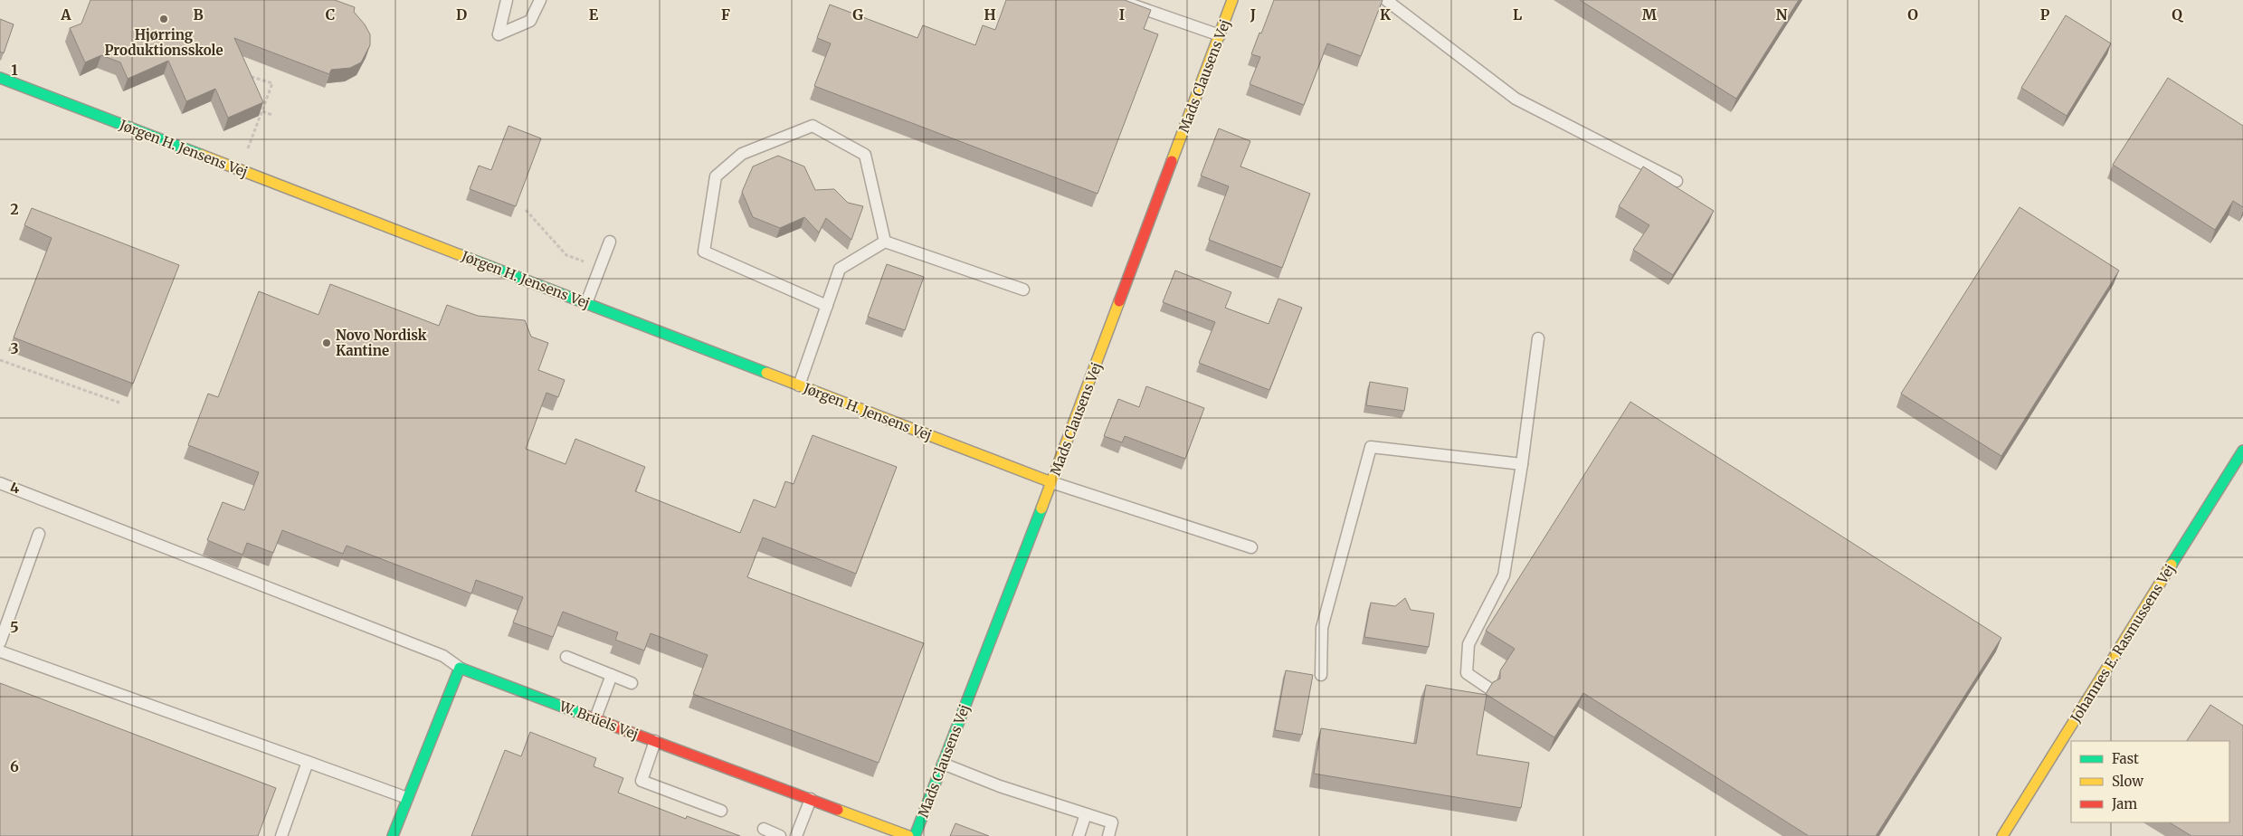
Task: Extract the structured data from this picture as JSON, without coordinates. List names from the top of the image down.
{
  "streets": {
    "street": [
      "Mads Clausens Vej",
      "Jørgen H. Jensens Vej",
      "Johannes E. Rasmussens Vej",
      "W. Brüels Vej"
    ]
  },
  "crossings": [
    ["Mads Clausens Vej", "Jørgen H. Jensens Vej"]
  ],
  "places": ["Hjørring Produktionsskole", "Novo Nordisk Kantine"],
  "legend": ["Fast", "Slow", "Jam"],
  "grid": {
    "columns": [
      "A",
      "B",
      "C",
      "D",
      "E",
      "F",
      "G",
      "H",
      "I",
      "J",
      "K",
      "L",
      "M",
      "N",
      "O",
      "P",
      "Q"
    ],
    "rows": [
      "1",
      "2",
      "3",
      "4",
      "5",
      "6"
    ]
  }
}
